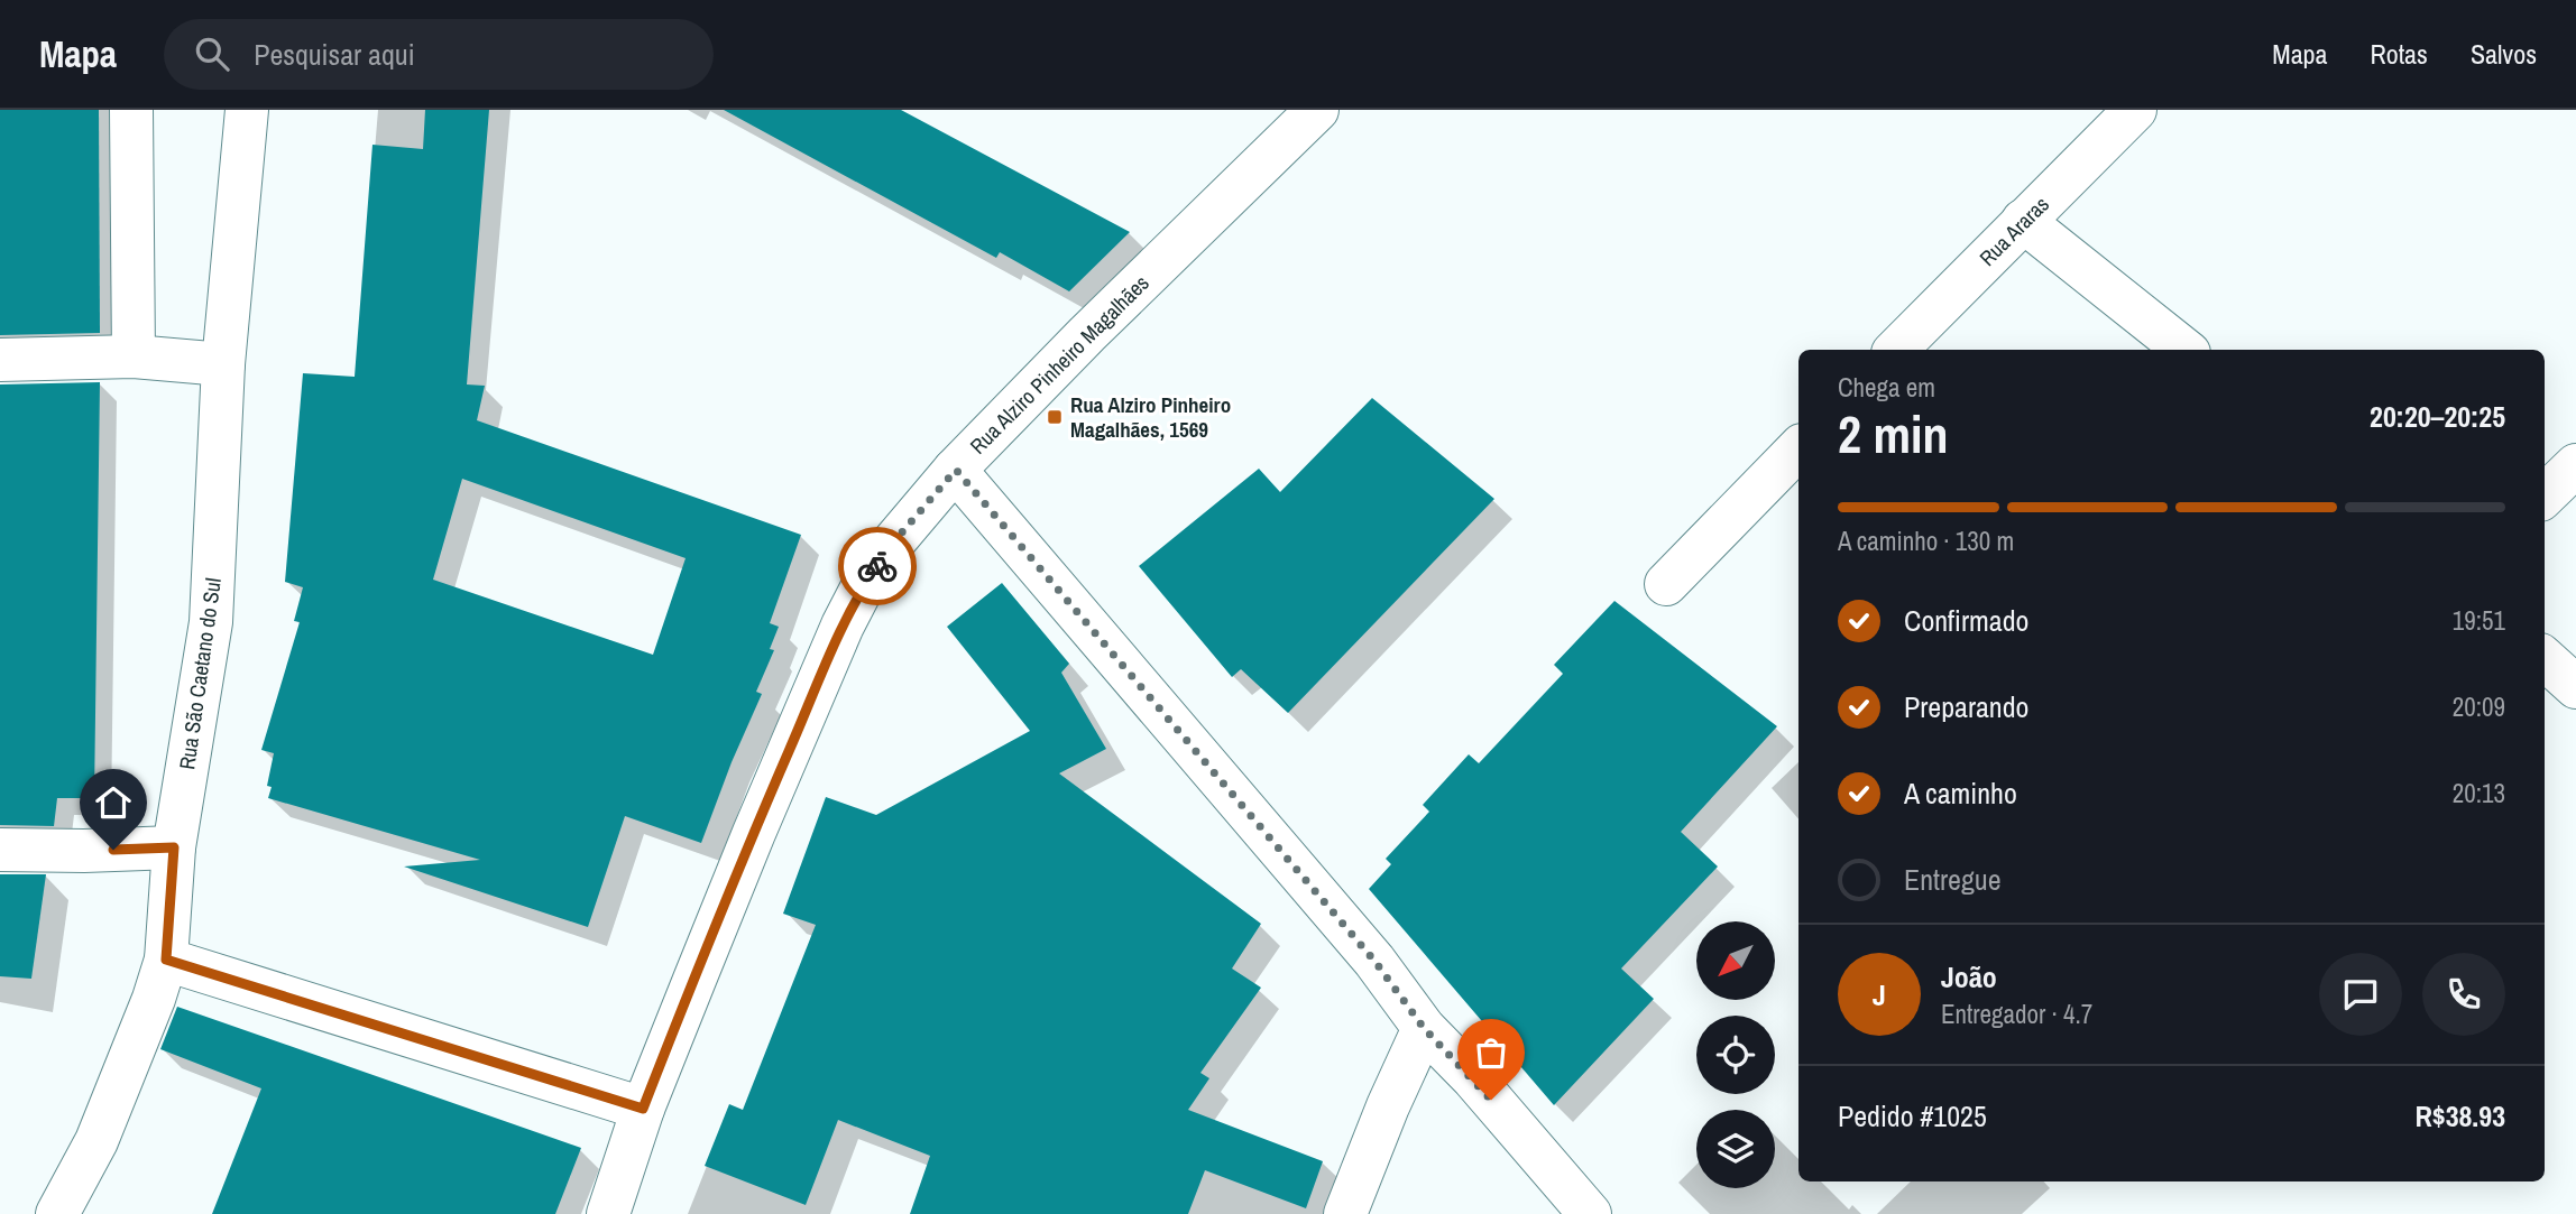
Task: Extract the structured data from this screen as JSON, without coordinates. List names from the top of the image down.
{
  "streets": {
    "street": ["Rua Araras", "Rua Alziro Pinheiro Magalhães", "Rua São Caetano do Sul"]
  },
  "places": {
    "transit": ["Rua Alziro Pinheiro Magalhães, 1569"]
  },
  "north": "bottom left",
  "page": {
    "header": "Mapa",
    "search": "Pesquisar aqui",
    "nav": ["Mapa", "Rotas", "Salvos"],
    "heading": ["2 min", "Chega em", "20:20–20:25"],
    "panel": [
      "João",
      "Entregador · 4.7",
      "Pedido #1025",
      "R$38.93"
    ],
    "bar": "A caminho · 130 m",
    "list": [
      ["Confirmado", "19:51"],
      ["Preparando", "20:09"],
      ["A caminho", "20:13"],
      "Entregue"
    ],
    "round": "J"
  }
}
